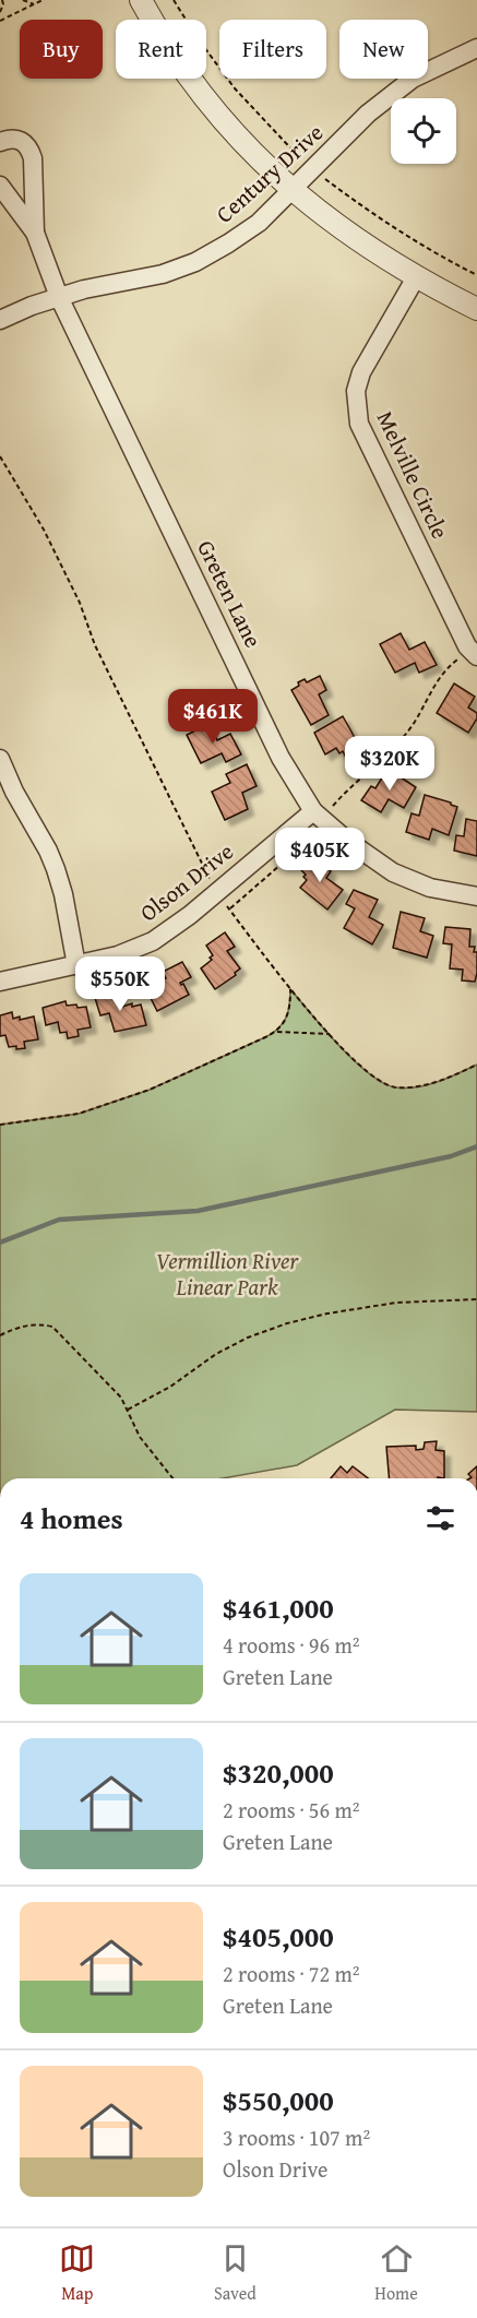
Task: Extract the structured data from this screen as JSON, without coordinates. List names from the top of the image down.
{
  "streets": {
    "street": [
      "Century Drive",
      "Melville Circle",
      "Greten Lane",
      "Olson Drive"
    ]
  },
  "crossings": [
    ["Century Drive", "Greten Lane"],
    ["Greten Lane", "Olson Drive"]
  ],
  "parks": ["Vermillion River Linear Park"],
  "page": {
    "chip": [
      "Buy",
      "Rent",
      "Filters",
      "New"
    ],
    "price": [
      "$461K",
      "$320K",
      "$405K",
      "$550K"
    ],
    "heading": "4 homes",
    "list": [
      {
        "name": "$461,000",
        "note": "4 rooms · 96 m² · Greten Lane"
      },
      {
        "name": "$320,000",
        "note": "2 rooms · 56 m² · Greten Lane"
      },
      {
        "name": "$405,000",
        "note": "2 rooms · 72 m² · Greten Lane"
      },
      {
        "name": "$550,000",
        "note": "3 rooms · 107 m² · Olson Drive"
      }
    ],
    "tabs": ["Map", "Saved", "Home"]
  }
}
